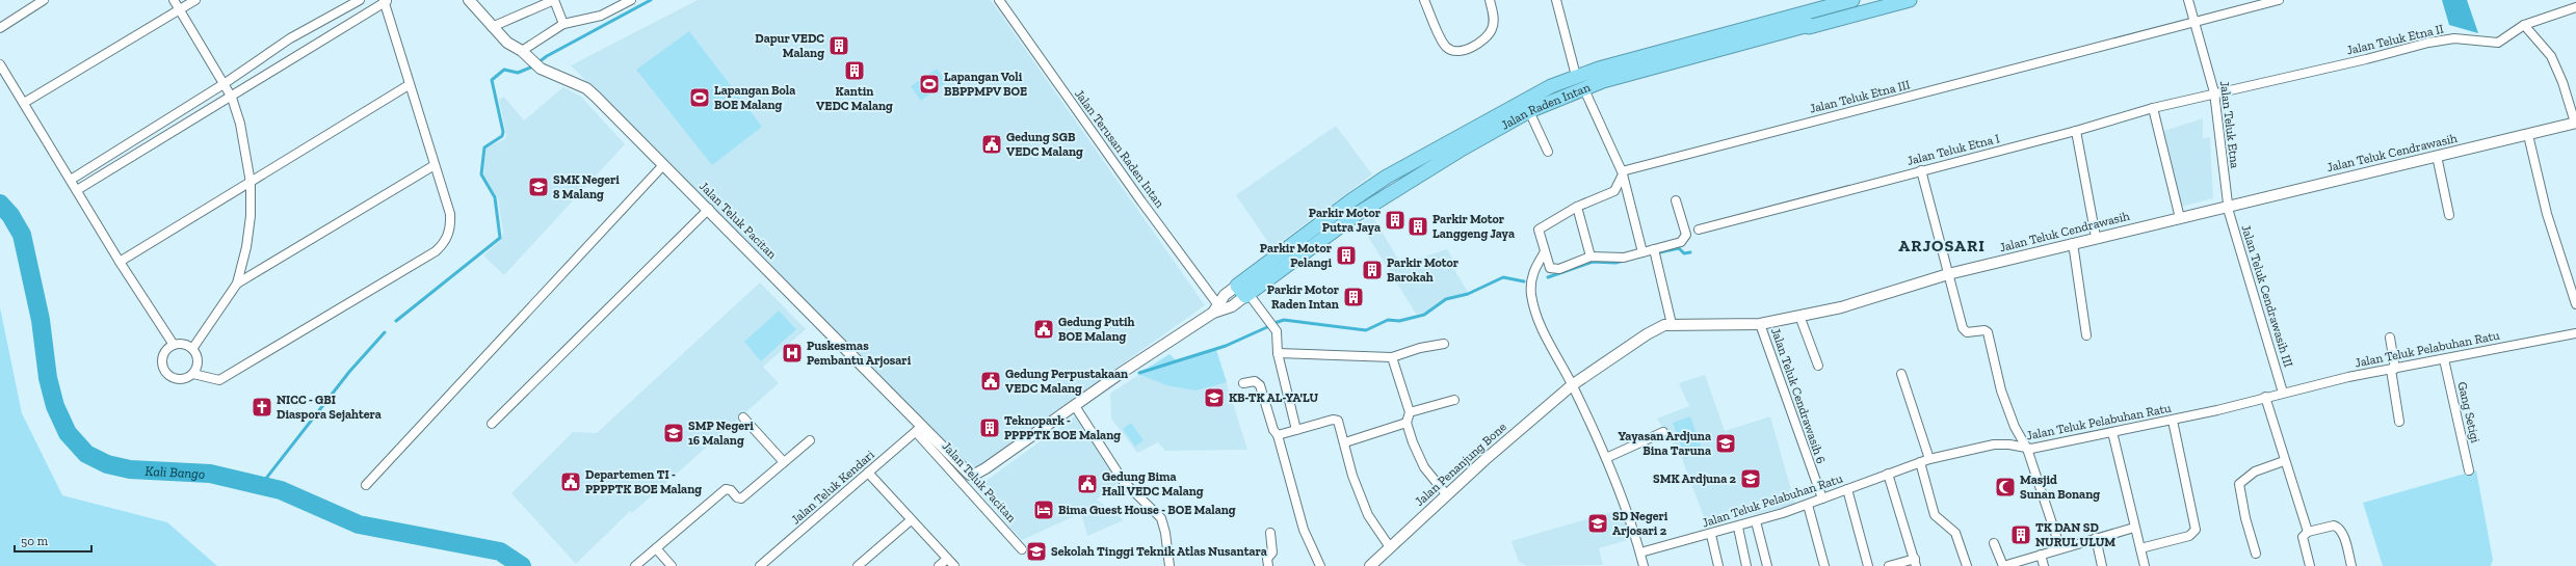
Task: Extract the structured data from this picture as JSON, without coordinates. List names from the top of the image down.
{
  "streets": {
    "highway": ["Jalan Raden Intan"],
    "street": [
      "Jalan Teluk Etna II",
      "Jalan Teluk Etna III",
      "Jalan Teluk Etna",
      "Jalan Terusan Raden Intan",
      "Jalan Teluk Etna I",
      "Jalan Teluk Cendrawasih",
      "Jalan Teluk Pacitan",
      "Jalan Teluk Cendrawasih III",
      "Jalan Teluk Pelabuhan Ratu",
      "Jalan Teluk Cendrawasih 6",
      "Gang Setigi",
      "Jalan Penanjung Bone",
      "Jalan Teluk Kendari"
    ]
  },
  "crossings": [
    ["Jalan Teluk Etna II", "Jalan Teluk Etna"],
    ["Jalan Teluk Etna II", "Jalan Teluk Etna I"],
    ["Jalan Teluk Etna III", "Jalan Teluk Etna"],
    ["Jalan Raden Intan", "Jalan Terusan Raden Intan"],
    ["Jalan Raden Intan", "Jalan Teluk Pacitan"],
    ["Jalan Teluk Etna", "Jalan Teluk Etna I"],
    ["Jalan Teluk Etna", "Jalan Teluk Cendrawasih"],
    ["Jalan Teluk Etna", "Jalan Teluk Cendrawasih III"],
    ["Jalan Teluk Cendrawasih", "Jalan Teluk Cendrawasih III"],
    ["Jalan Teluk Cendrawasih", "Jalan Teluk Cendrawasih 6"],
    ["Jalan Teluk Cendrawasih", "Jalan Penanjung Bone"],
    ["Jalan Teluk Pacitan", "Jalan Teluk Kendari"],
    ["Jalan Teluk Cendrawasih III", "Jalan Teluk Pelabuhan Ratu"],
    ["Jalan Teluk Pelabuhan Ratu", "Jalan Teluk Cendrawasih 6"],
    ["Jalan Teluk Pelabuhan Ratu", "Gang Setigi"]
  ],
  "districts": ["ARJOSARI"],
  "water": ["Kali Bango"],
  "places": {
    "building": [
      "Dapur VEDC Malang",
      "Kantin VEDC Malang",
      "Parkir Motor Putra Jaya",
      "Parkir Motor Langgeng Jaya",
      "Parkir Motor Pelangi",
      "Parkir Motor Barokah",
      "Parkir Motor Raden Intan",
      "Teknopark - PPPPTK BOE Malang",
      "TK DAN SD NURUL ULUM"
    ],
    "sports": ["Lapangan Voli BBPPMPV BOE", "Lapangan Bola BOE Malang"],
    "public building": [
      "Gedung SGB VEDC Malang",
      "Gedung Putih BOE Malang",
      "Gedung Perpustakaan VEDC Malang",
      "Departemen TI - PPPPTK BOE Malang",
      "Gedung Bima Hall VEDC Malang"
    ],
    "school or university": [
      "SMK Negeri 8 Malang",
      "KB-TK AL-YA'LU",
      "SMP Negeri 16 Malang",
      "Yayasan Ardjuna Bina Taruna",
      "SMK Ardjuna 2",
      "SD Negeri Arjosari 2",
      "Sekolah Tinggi Teknik Atlas Nusantara"
    ],
    "hospital": ["Puskesmas Pembantu Arjosari"],
    "church": ["NICC - GBI Diaspora Sejahtera"],
    "mosque": ["Masjid Sunan Bonang"],
    "hotel": ["Bima Guest House - BOE Malang"]
  },
  "scale_bar": "50 m"
}
